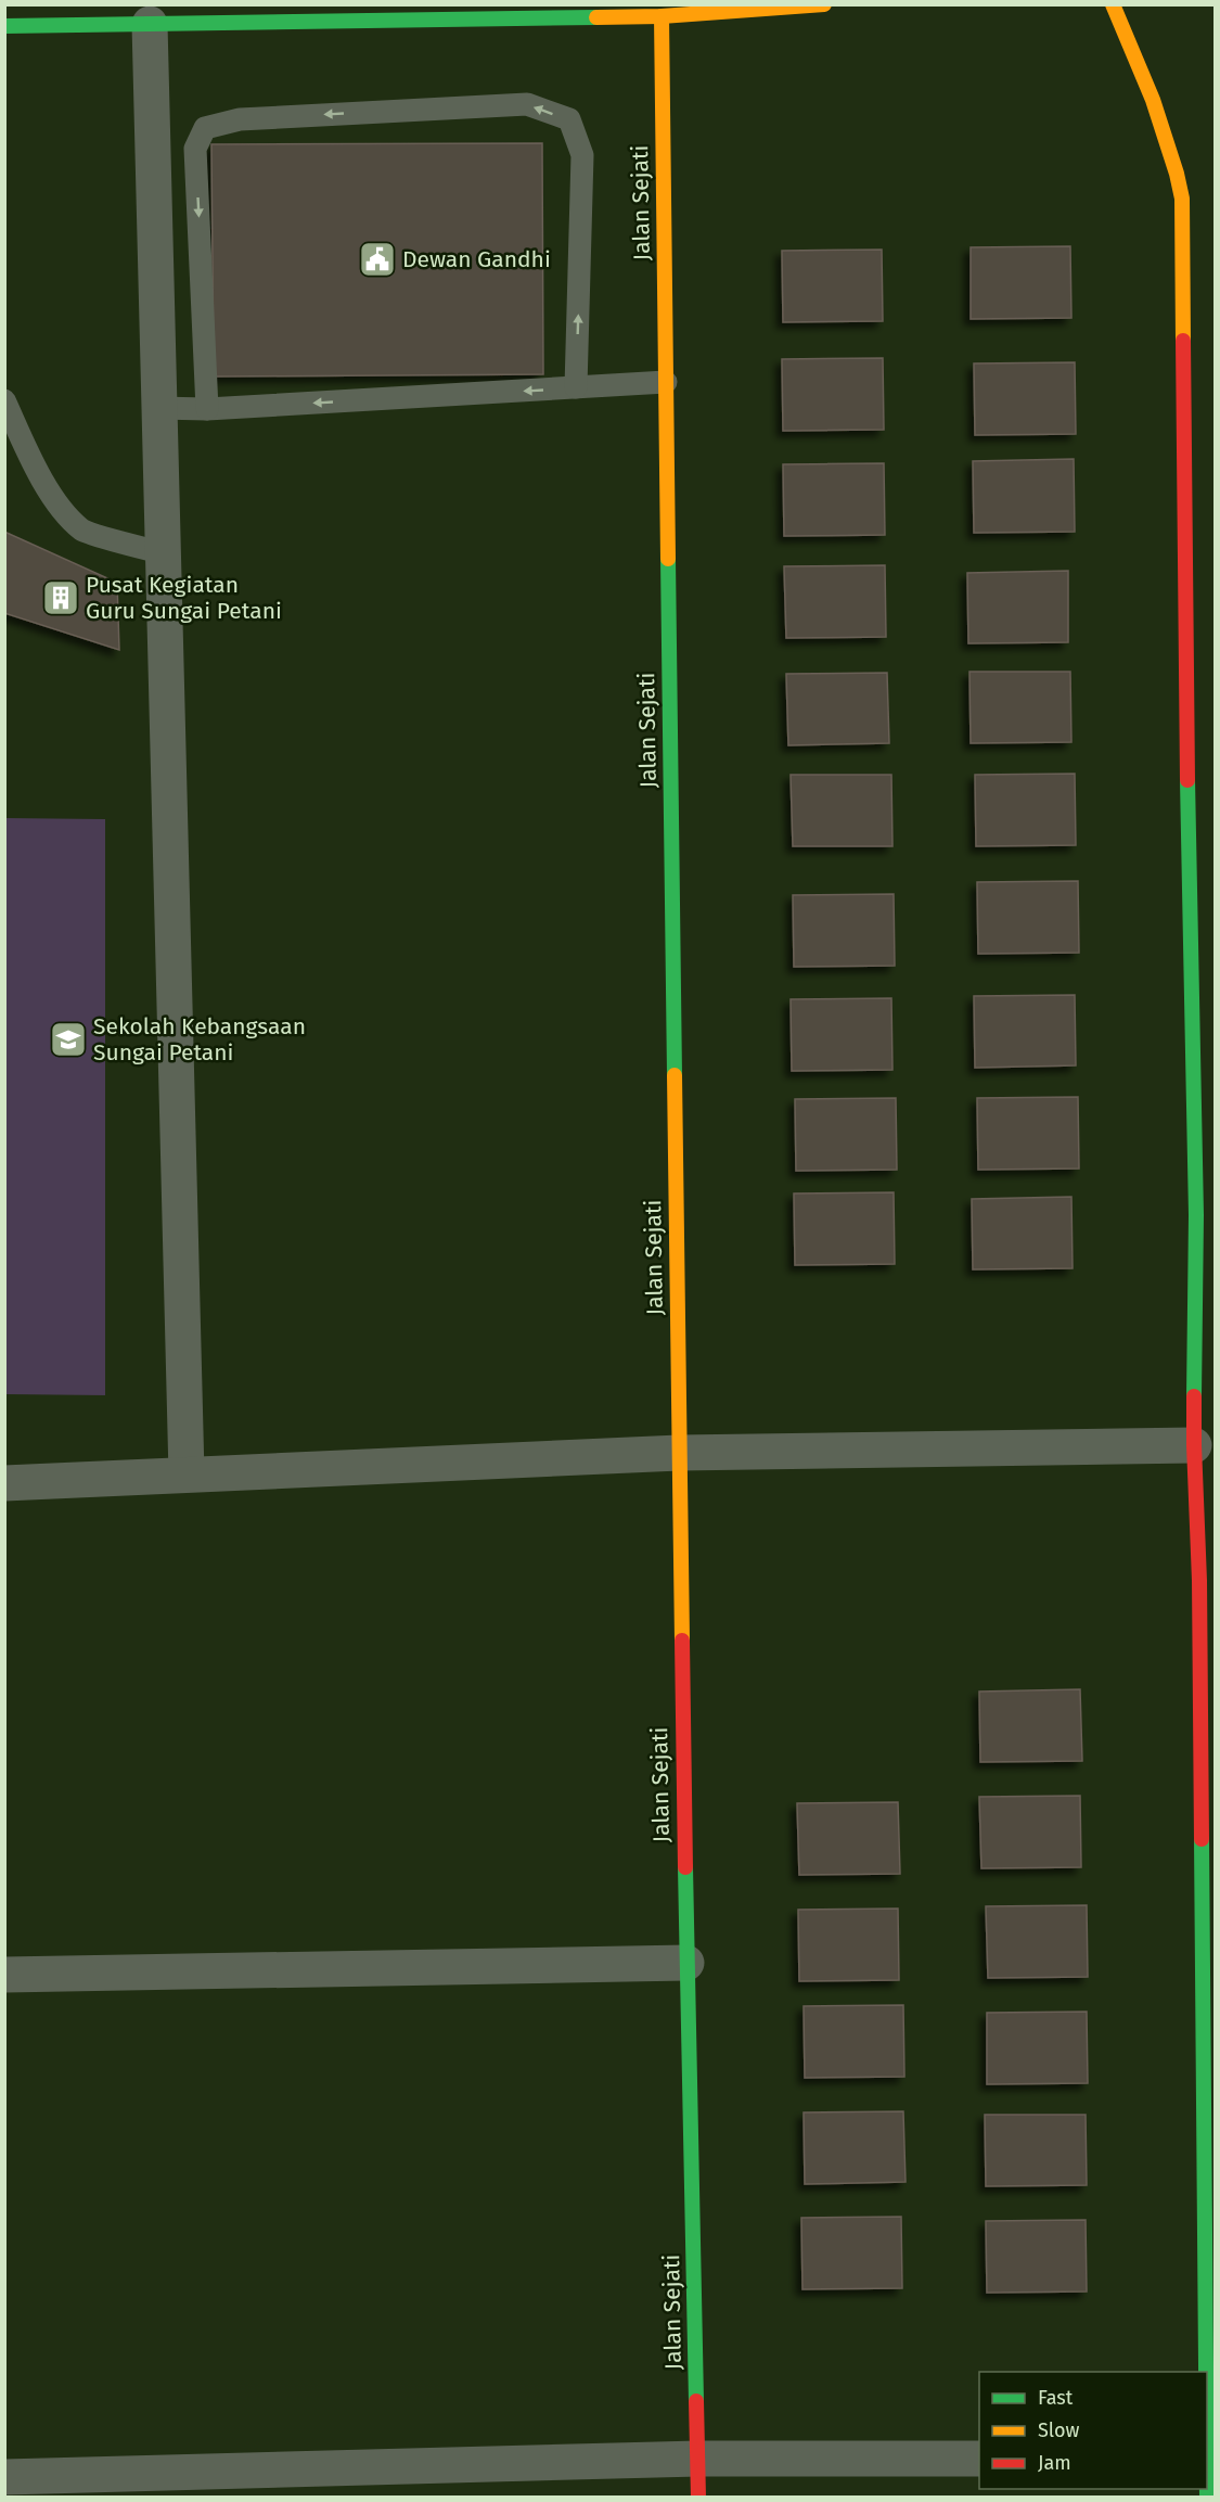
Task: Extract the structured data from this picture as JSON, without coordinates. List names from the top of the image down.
{
  "streets": {
    "street": ["Jalan Sejati"]
  },
  "places": {
    "public building": ["Dewan Gandhi"],
    "building": ["Pusat Kegiatan Guru Sungai Petani"],
    "school or university": ["Sekolah Kebangsaan Sungai Petani"]
  },
  "legend": ["Fast", "Slow", "Jam"]
}
